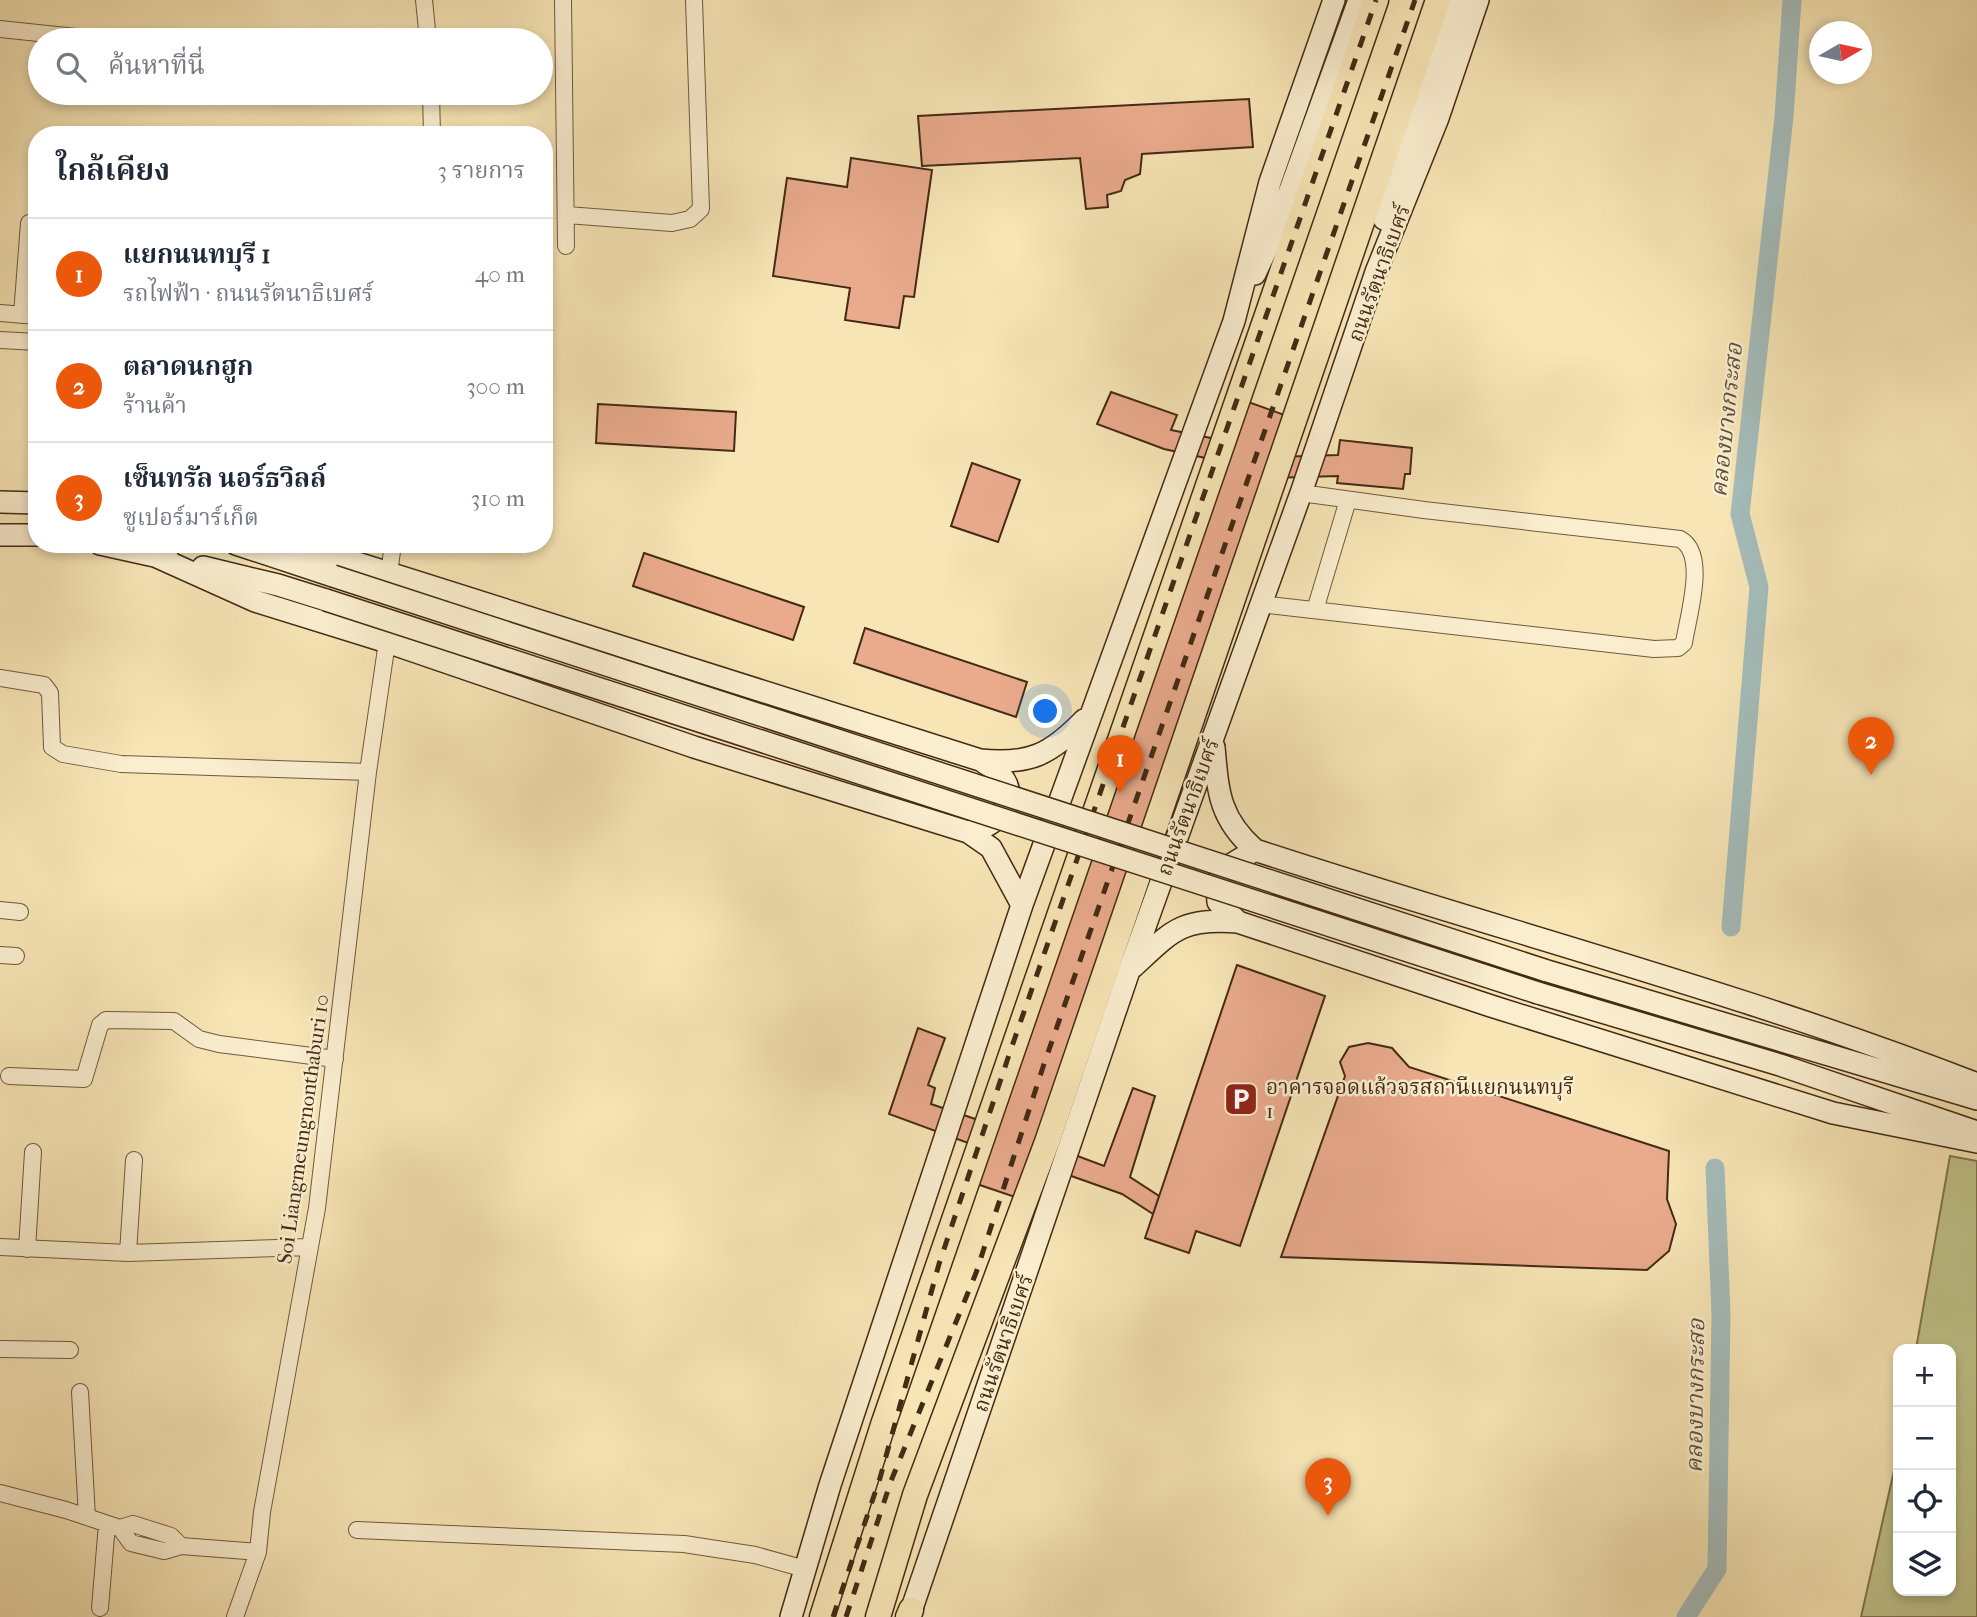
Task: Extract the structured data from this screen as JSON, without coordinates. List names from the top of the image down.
{
  "streets": {
    "main road": ["ถนนรัตนาธิเบศร์"],
    "street": ["Soi Liangmeungnonthaburi 10"]
  },
  "water": ["คลองบางกระสอ"],
  "places": {
    "parking": ["อาคารจอดแล้วจรสถานีแยกนนทบุรี 1"]
  },
  "north": "right",
  "page": {
    "search": "ค้นหาที่นี่",
    "heading": ["ใกล้เคียง", "3 รายการ"],
    "list": [
      {
        "mark": "1",
        "name": "แยกนนทบุรี 1",
        "note": "รถไฟฟ้า · ถนนรัตนาธิเบศร์",
        "value": "40 m"
      },
      {
        "mark": "2",
        "name": "ตลาดนกฮูก",
        "note": "ร้านค้า",
        "value": "300 m"
      },
      {
        "mark": "3",
        "name": "เซ็นทรัล นอร์ธวิลล์",
        "note": "ซูเปอร์มาร์เก็ต",
        "value": "310 m"
      }
    ],
    "pins": ["2", "1", "3"],
    "map_buttons": ["+", "−"]
  }
}
